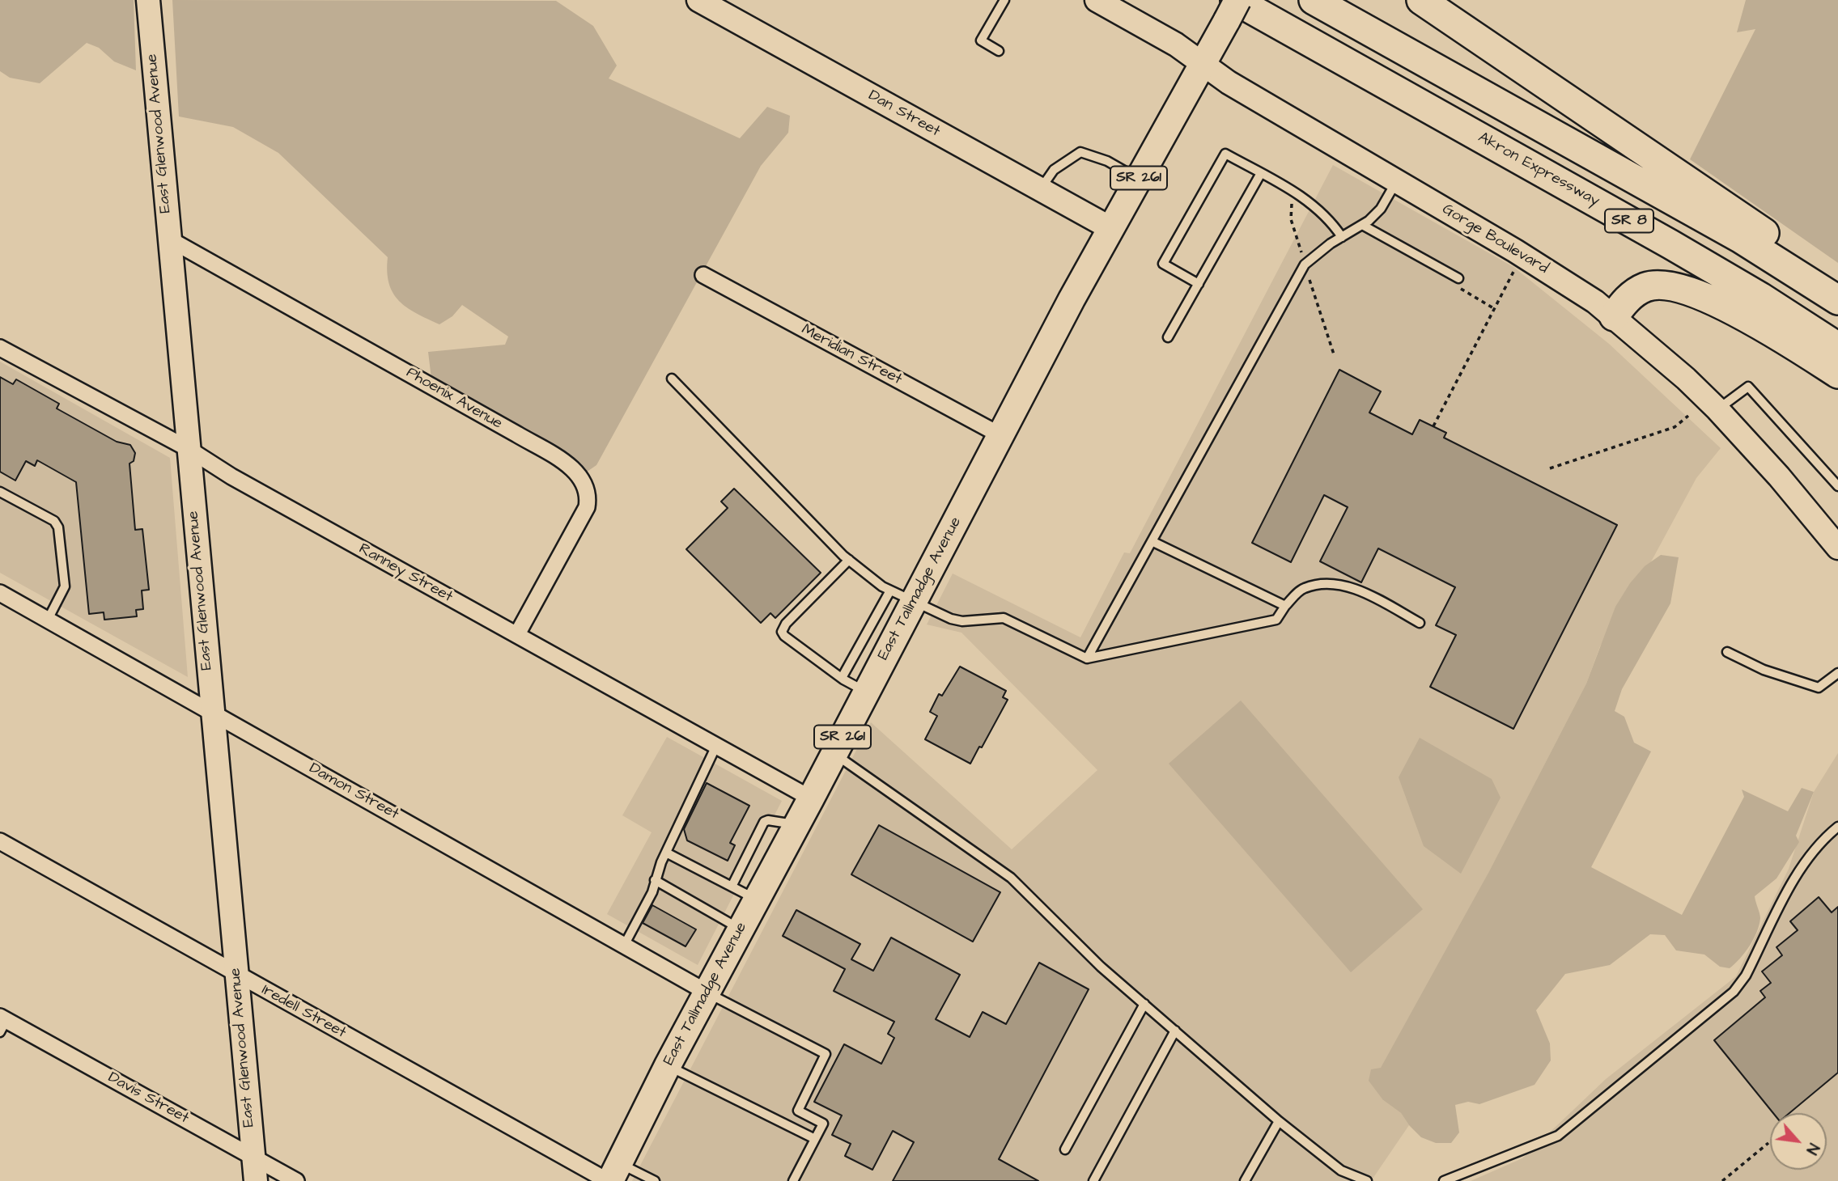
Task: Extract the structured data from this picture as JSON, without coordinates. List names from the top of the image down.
{
  "streets": {
    "highway": ["Akron Expressway", "SR 8"],
    "main road": ["SR 261", "East Tallmadge Avenue"],
    "street": [
      "Dan Street",
      "East Glenwood Avenue",
      "Gorge Boulevard",
      "Meridian Street",
      "Phoenix Avenue",
      "Ranney Street",
      "Damon Street",
      "Iredell Street",
      "Davis Street"
    ]
  },
  "crossings": [
    ["Dan Street", "East Tallmadge Avenue"],
    ["East Glenwood Avenue", "Phoenix Avenue"],
    ["East Glenwood Avenue", "Ranney Street"],
    ["East Glenwood Avenue", "Damon Street"],
    ["East Glenwood Avenue", "Iredell Street"],
    ["East Glenwood Avenue", "Davis Street"],
    ["Akron Expressway", "East Tallmadge Avenue"],
    ["Gorge Boulevard", "East Tallmadge Avenue"],
    ["Meridian Street", "East Tallmadge Avenue"],
    ["Phoenix Avenue", "Ranney Street"],
    ["Ranney Street", "East Tallmadge Avenue"],
    ["East Tallmadge Avenue", "Damon Street"],
    ["East Tallmadge Avenue", "Iredell Street"]
  ],
  "north": "bottom right"
}
